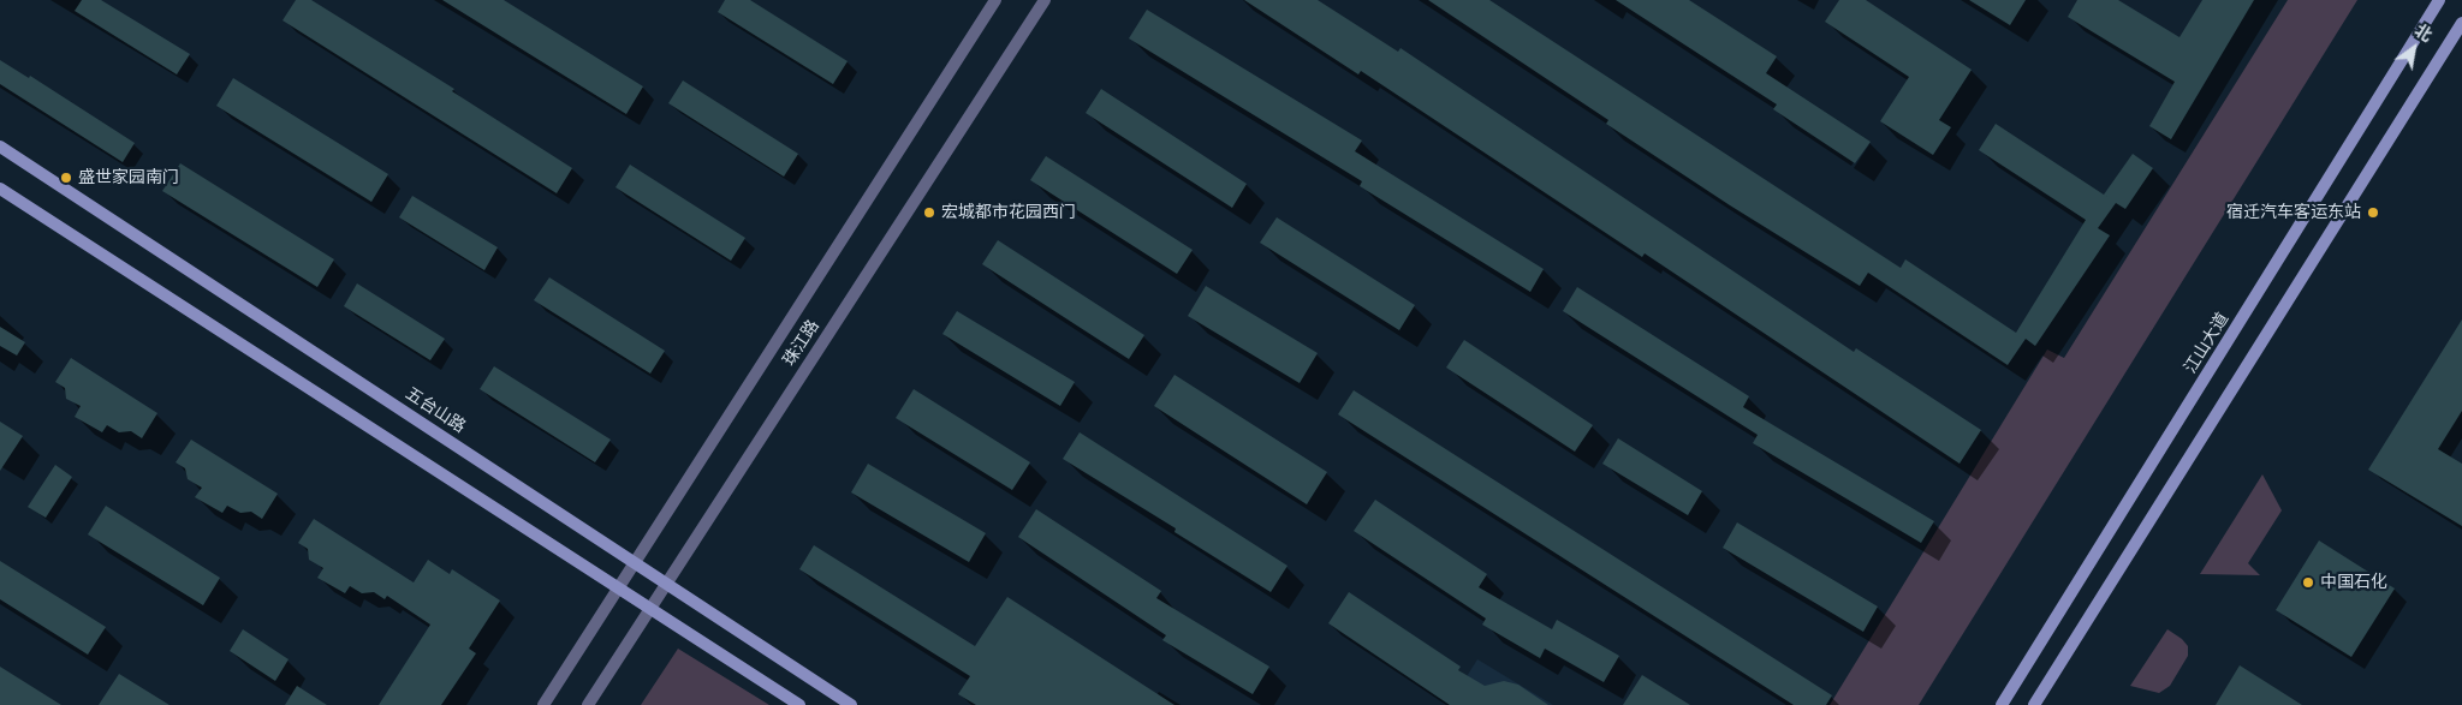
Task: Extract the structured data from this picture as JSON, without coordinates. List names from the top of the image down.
{
  "streets": {
    "main road": ["江山大道", "五台山路"],
    "street": ["珠江路"]
  },
  "crossings": [
    ["珠江路", "五台山路"]
  ],
  "places": [
    "盛世家园南门",
    "宏城都市花园西门",
    "宿迁汽车客运东站",
    "中国石化"
  ],
  "north": "top right"
}
